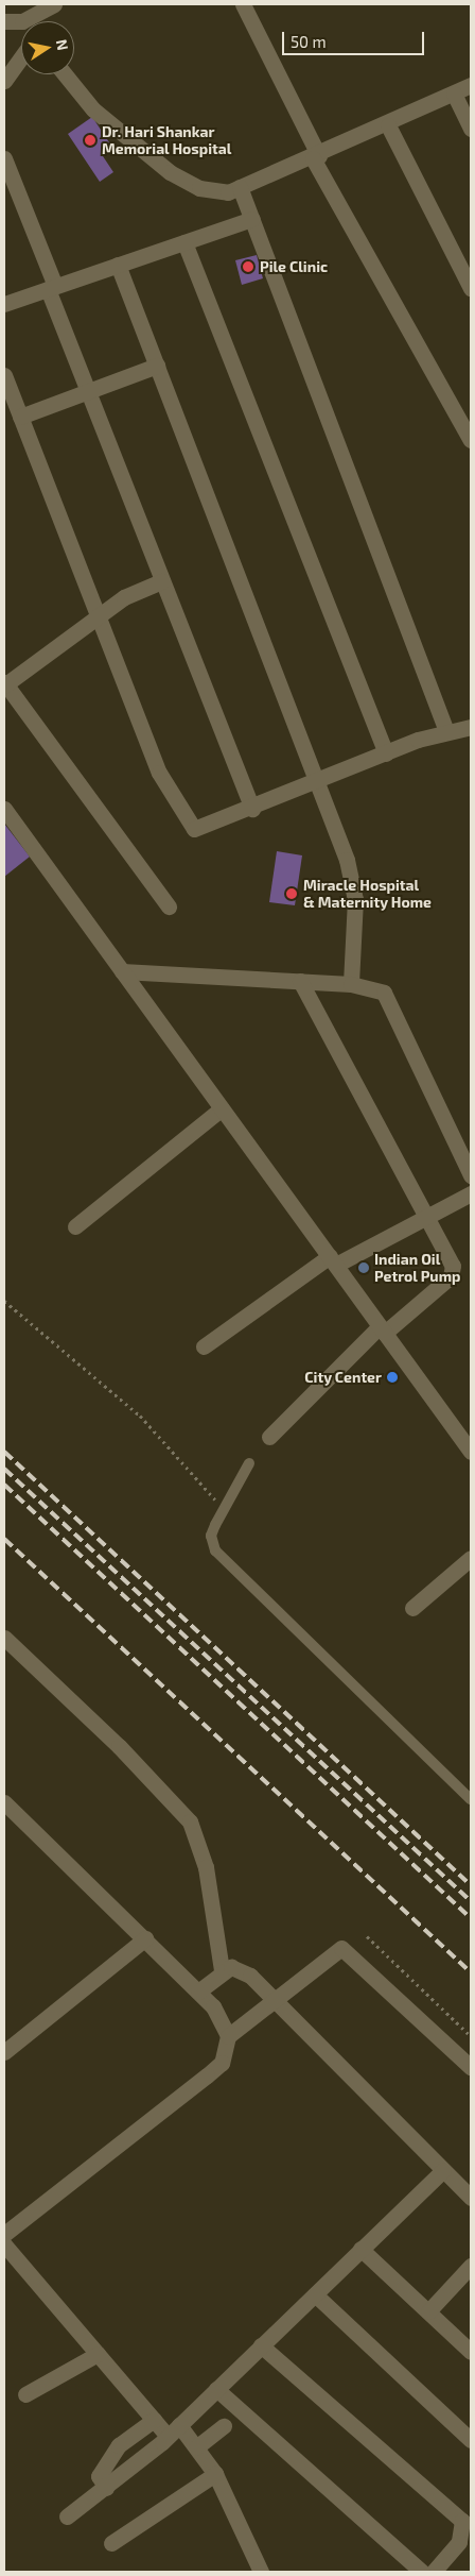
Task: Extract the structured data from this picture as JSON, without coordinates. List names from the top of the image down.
{
  "places": [
    "Dr. Hari Shankar Memorial Hospital",
    "Pile Clinic",
    "Miracle Hospital & Maternity Home",
    "Indian Oil Petrol Pump",
    "City Center"
  ],
  "scale_bar": "50 m",
  "north": "right"
}
